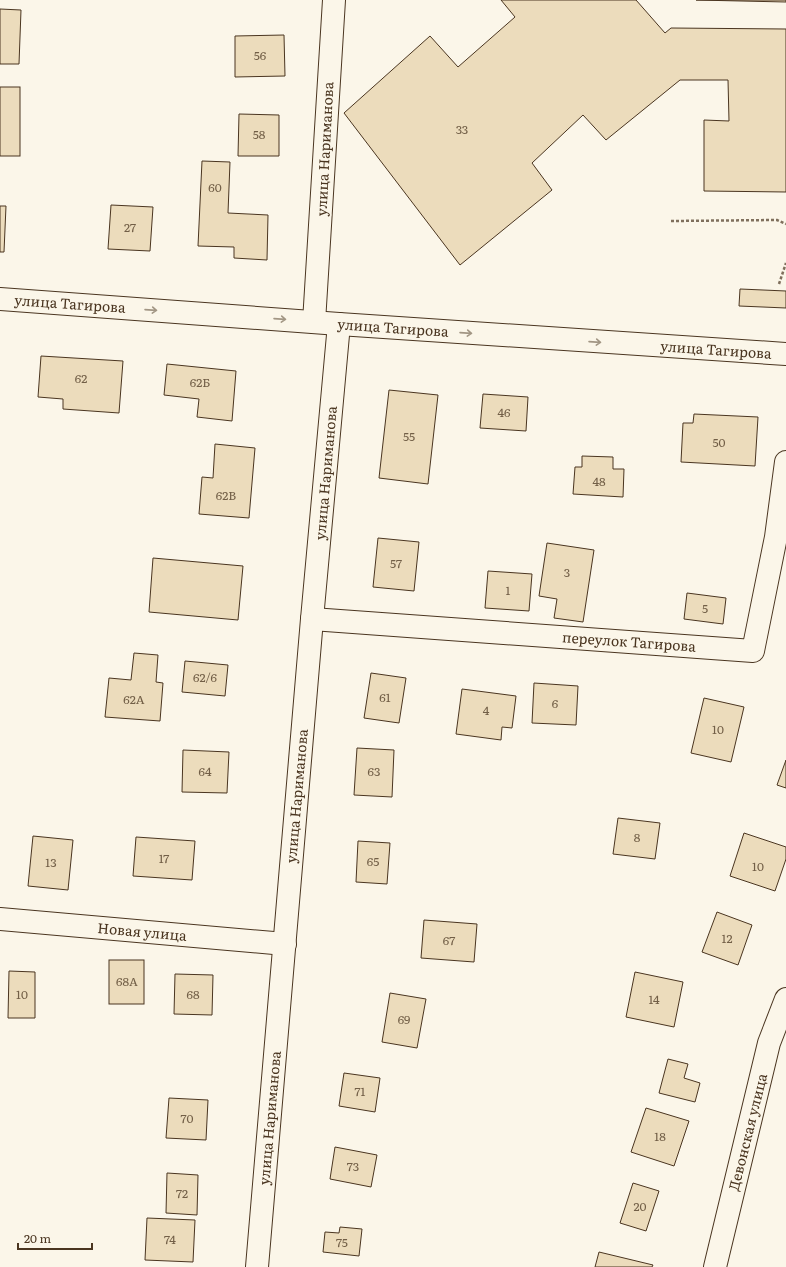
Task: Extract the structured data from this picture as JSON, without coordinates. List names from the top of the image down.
{
  "streets": {
    "street": [
      "улица Нариманова",
      "улица Тагирова",
      "переулок Тагирова",
      "Новая улица",
      "Девонская улица"
    ]
  },
  "crossings": [
    ["улица Нариманова", "улица Тагирова"],
    ["улица Нариманова", "переулок Тагирова"],
    ["улица Нариманова", "Новая улица"]
  ],
  "one_way": ["улица Тагирова"],
  "house_numbers": [
    "56",
    "33",
    "58",
    "60",
    "27",
    "62",
    "62Б",
    "46",
    "55",
    "50",
    "48",
    "62В",
    "57",
    "3",
    "1",
    "5",
    "62/6",
    "61",
    "62А",
    "6",
    "4",
    "10",
    "64",
    "63",
    "8",
    "17",
    "65",
    "13",
    "10",
    "12",
    "67",
    "68А",
    "10",
    "68",
    "14",
    "69",
    "71",
    "70",
    "18",
    "73",
    "72",
    "20",
    "74",
    "75"
  ],
  "scale_bar": "20 m"
}
